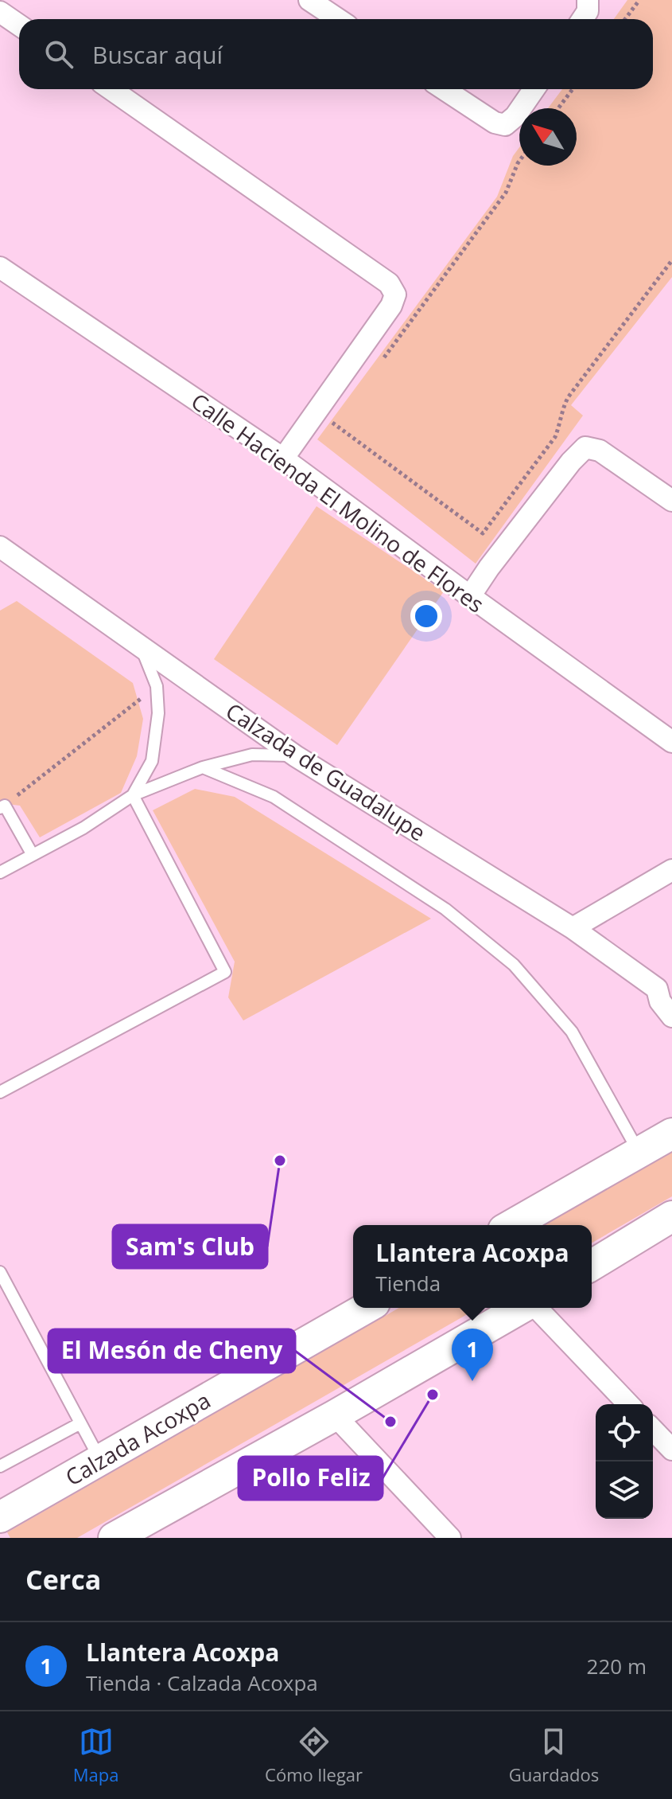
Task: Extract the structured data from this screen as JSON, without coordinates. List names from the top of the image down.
{
  "streets": {
    "main road": ["Calzada Acoxpa"],
    "street": ["Calle Hacienda El Molino de Flores", "Calzada de Guadalupe"]
  },
  "places": ["Sam's Club", "Pollo Feliz", "El Mesón de Cheny"],
  "north": "top left",
  "page": {
    "search": "Buscar aquí",
    "popup": ["Llantera Acoxpa", "Tienda"],
    "pins": "1",
    "heading": "Cerca",
    "list": [
      {
        "mark": "1",
        "name": "Llantera Acoxpa",
        "note": "Tienda · Calzada Acoxpa",
        "value": "220 m"
      }
    ],
    "nav": ["Mapa", "Cómo llegar", "Guardados"]
  }
}
